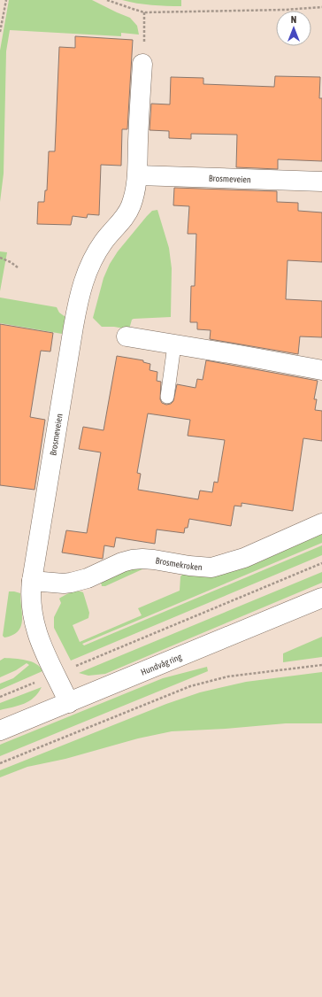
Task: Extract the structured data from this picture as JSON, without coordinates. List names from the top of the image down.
{
  "streets": {
    "street": ["Brosmeveien", "Brosmekroken", "Hundvåg ring"]
  },
  "crossings": [
    ["Brosmeveien", "Brosmekroken"],
    ["Brosmeveien", "Hundvåg ring"]
  ],
  "north": "top"
}
